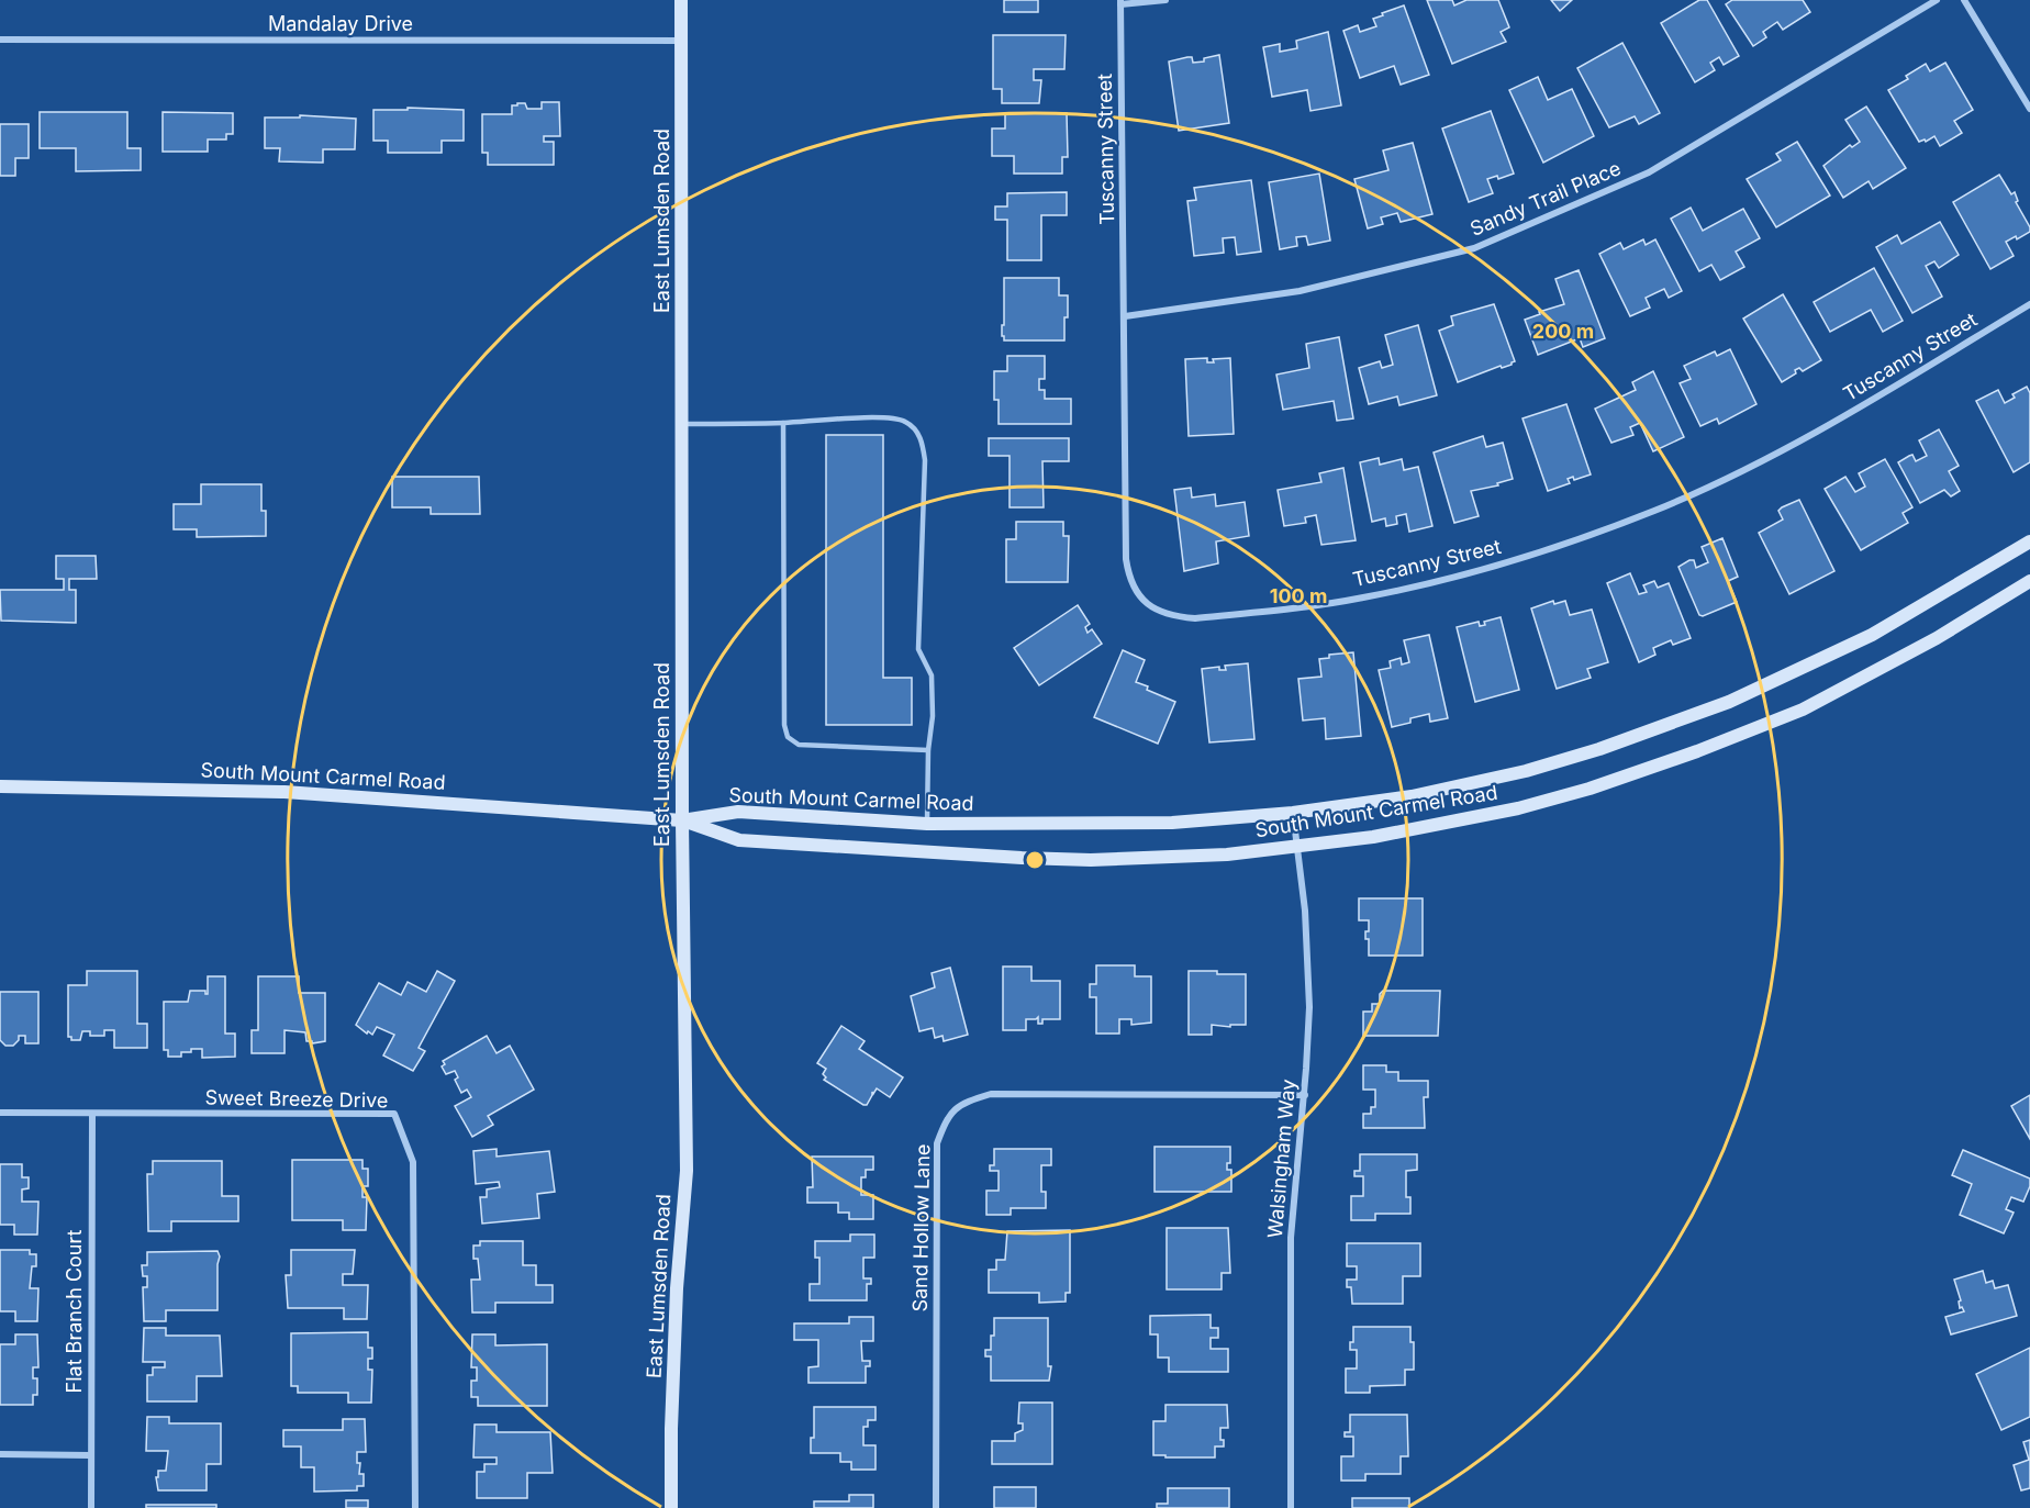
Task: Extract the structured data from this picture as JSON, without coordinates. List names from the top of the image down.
{
  "streets": {
    "street": [
      "Mandalay Drive",
      "Tuscanny Street",
      "Sandy Trail Place",
      "East Lumsden Road",
      "South Mount Carmel Road",
      "Sweet Breeze Drive",
      "Walsingham Way",
      "Sand Hollow Lane",
      "Flat Branch Court"
    ]
  },
  "crossings": [
    ["Mandalay Drive", "East Lumsden Road"],
    ["Tuscanny Street", "Sandy Trail Place"],
    ["East Lumsden Road", "South Mount Carmel Road"],
    ["South Mount Carmel Road", "Walsingham Way"],
    ["Sweet Breeze Drive", "Flat Branch Court"],
    ["Walsingham Way", "Sand Hollow Lane"]
  ],
  "rings": ["200 m", "100 m"]
}
